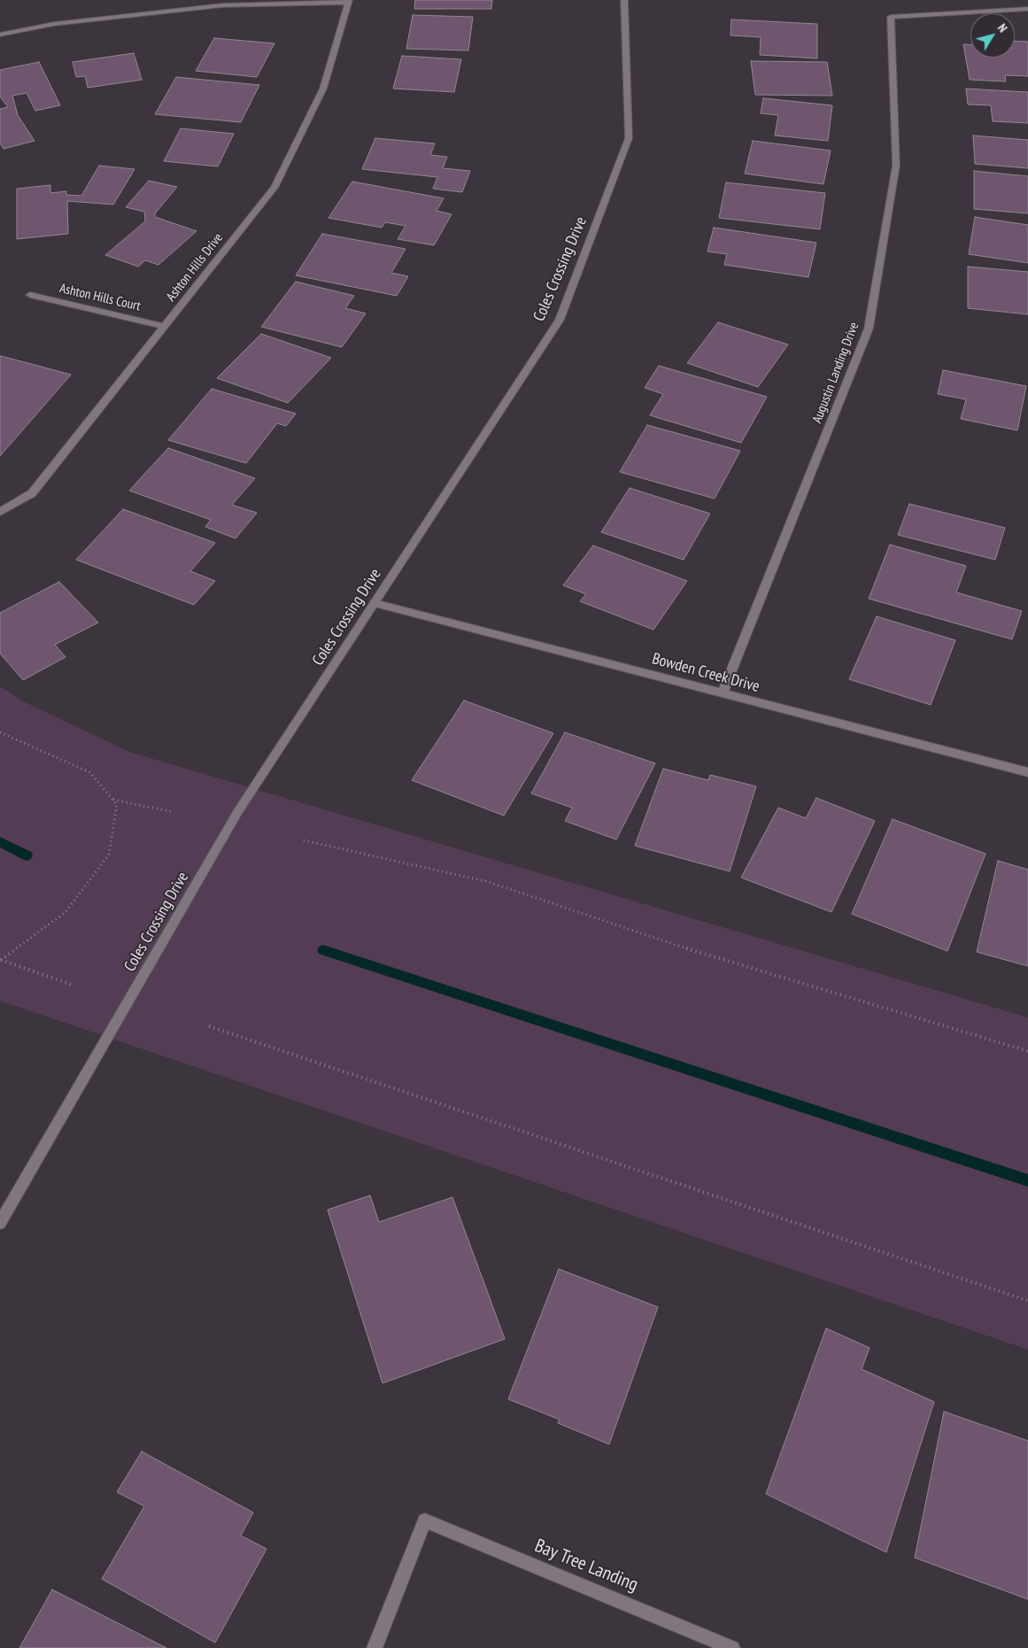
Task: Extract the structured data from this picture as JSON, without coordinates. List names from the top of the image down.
{
  "streets": {
    "street": [
      "Ashton Hills Drive",
      "Coles Crossing Drive",
      "Ashton Hills Court",
      "Augustin Landing Drive",
      "Bowden Creek Drive",
      "Bay Tree Landing"
    ]
  },
  "crossings": [
    ["Ashton Hills Drive", "Ashton Hills Court"],
    ["Coles Crossing Drive", "Bowden Creek Drive"],
    ["Augustin Landing Drive", "Bowden Creek Drive"]
  ],
  "north": "top right"
}
